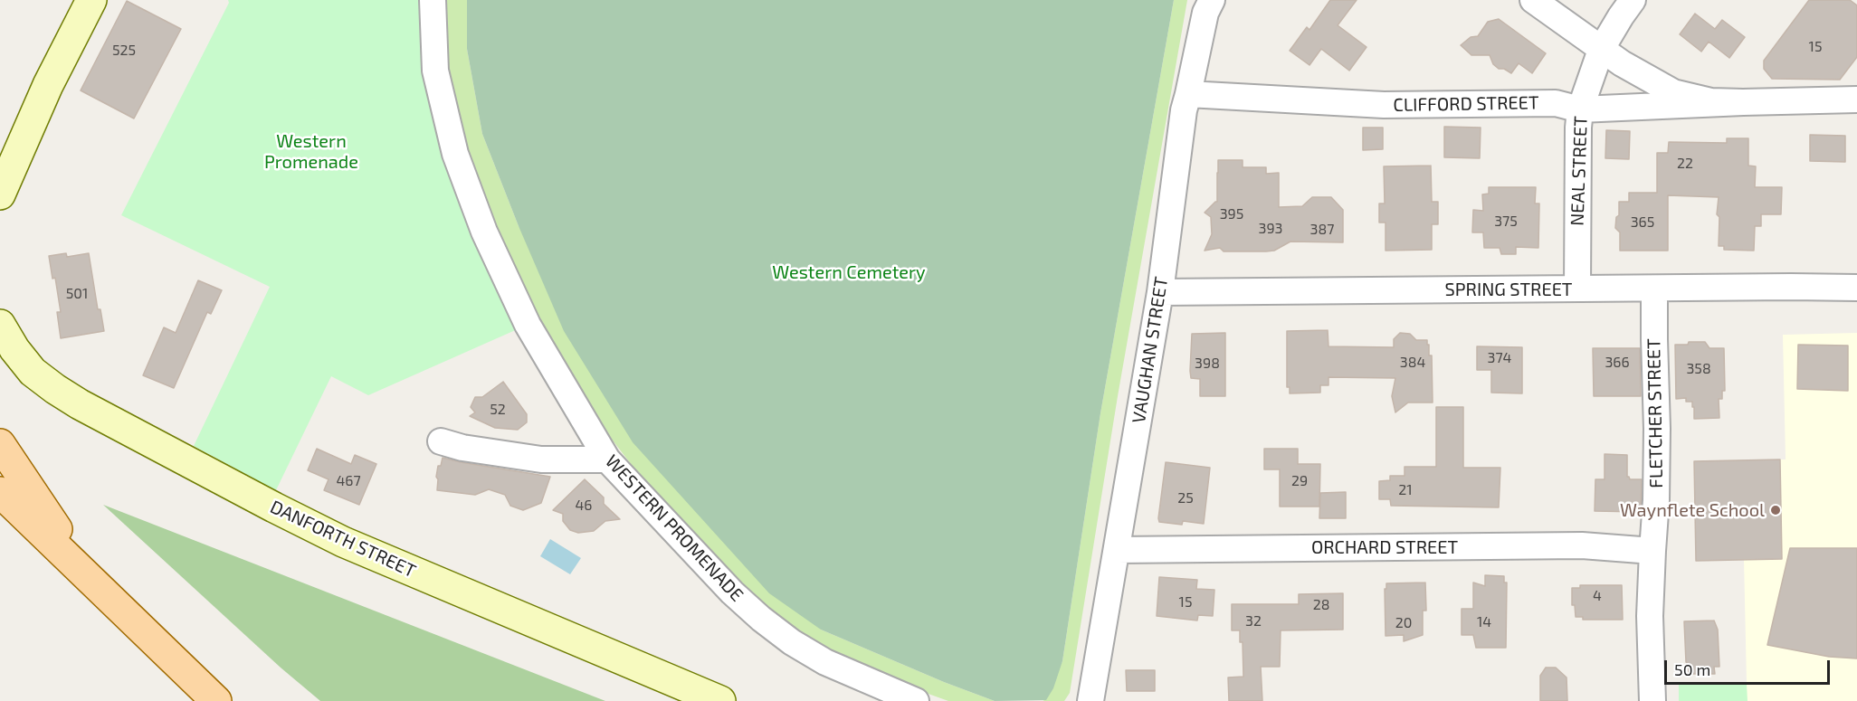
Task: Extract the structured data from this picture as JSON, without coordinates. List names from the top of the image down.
{
  "streets": {
    "street": [
      "CLIFFORD STREET",
      "NEAL STREET",
      "SPRING STREET",
      "VAUGHAN STREET",
      "FLETCHER STREET",
      "WESTERN PROMENADE",
      "DANFORTH STREET",
      "ORCHARD STREET"
    ]
  },
  "crossings": [
    ["CLIFFORD STREET", "NEAL STREET"],
    ["CLIFFORD STREET", "VAUGHAN STREET"],
    ["NEAL STREET", "SPRING STREET"],
    ["SPRING STREET", "VAUGHAN STREET"],
    ["SPRING STREET", "FLETCHER STREET"],
    ["VAUGHAN STREET", "ORCHARD STREET"],
    ["FLETCHER STREET", "ORCHARD STREET"]
  ],
  "parks": ["Western Promenade", "Western Cemetery"],
  "places": ["Waynflete School"],
  "house_numbers": [
    "15",
    "525",
    "22",
    "395",
    "375",
    "365",
    "393",
    "387",
    "501",
    "374",
    "384",
    "366",
    "398",
    "358",
    "52",
    "467",
    "29",
    "21",
    "25",
    "46",
    "4",
    "15",
    "28",
    "32",
    "14",
    "20"
  ],
  "scale_bar": "50 m"
}
